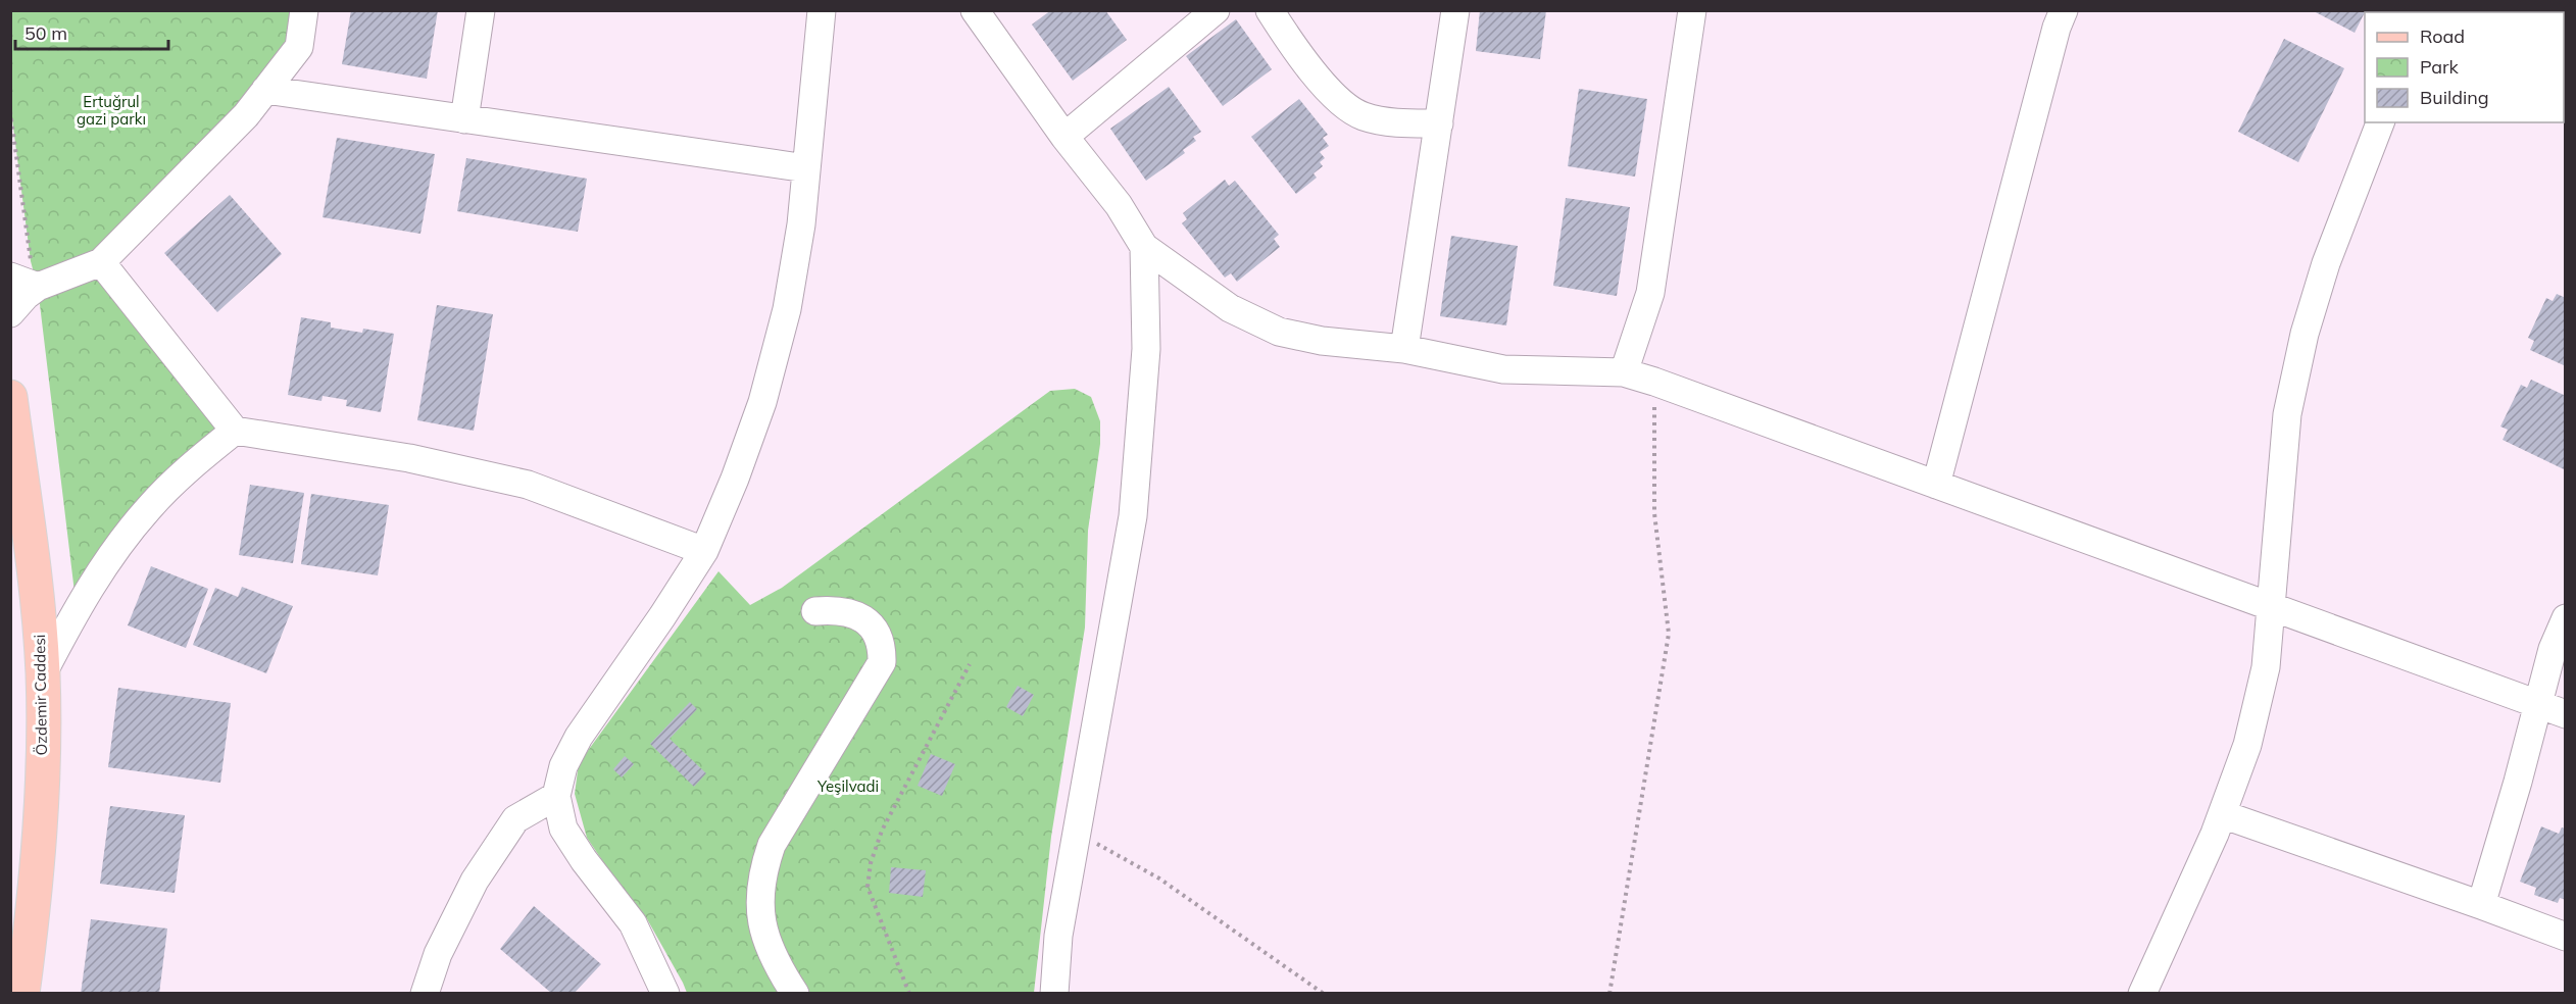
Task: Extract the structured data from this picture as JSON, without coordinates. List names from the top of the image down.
{
  "streets": {
    "main road": ["Özdemir Caddesi"]
  },
  "parks": ["Ertuğrul gazi parkı", "Yeşilvadi"],
  "legend": ["Road", "Park", "Building"],
  "scale_bar": "50 m"
}
